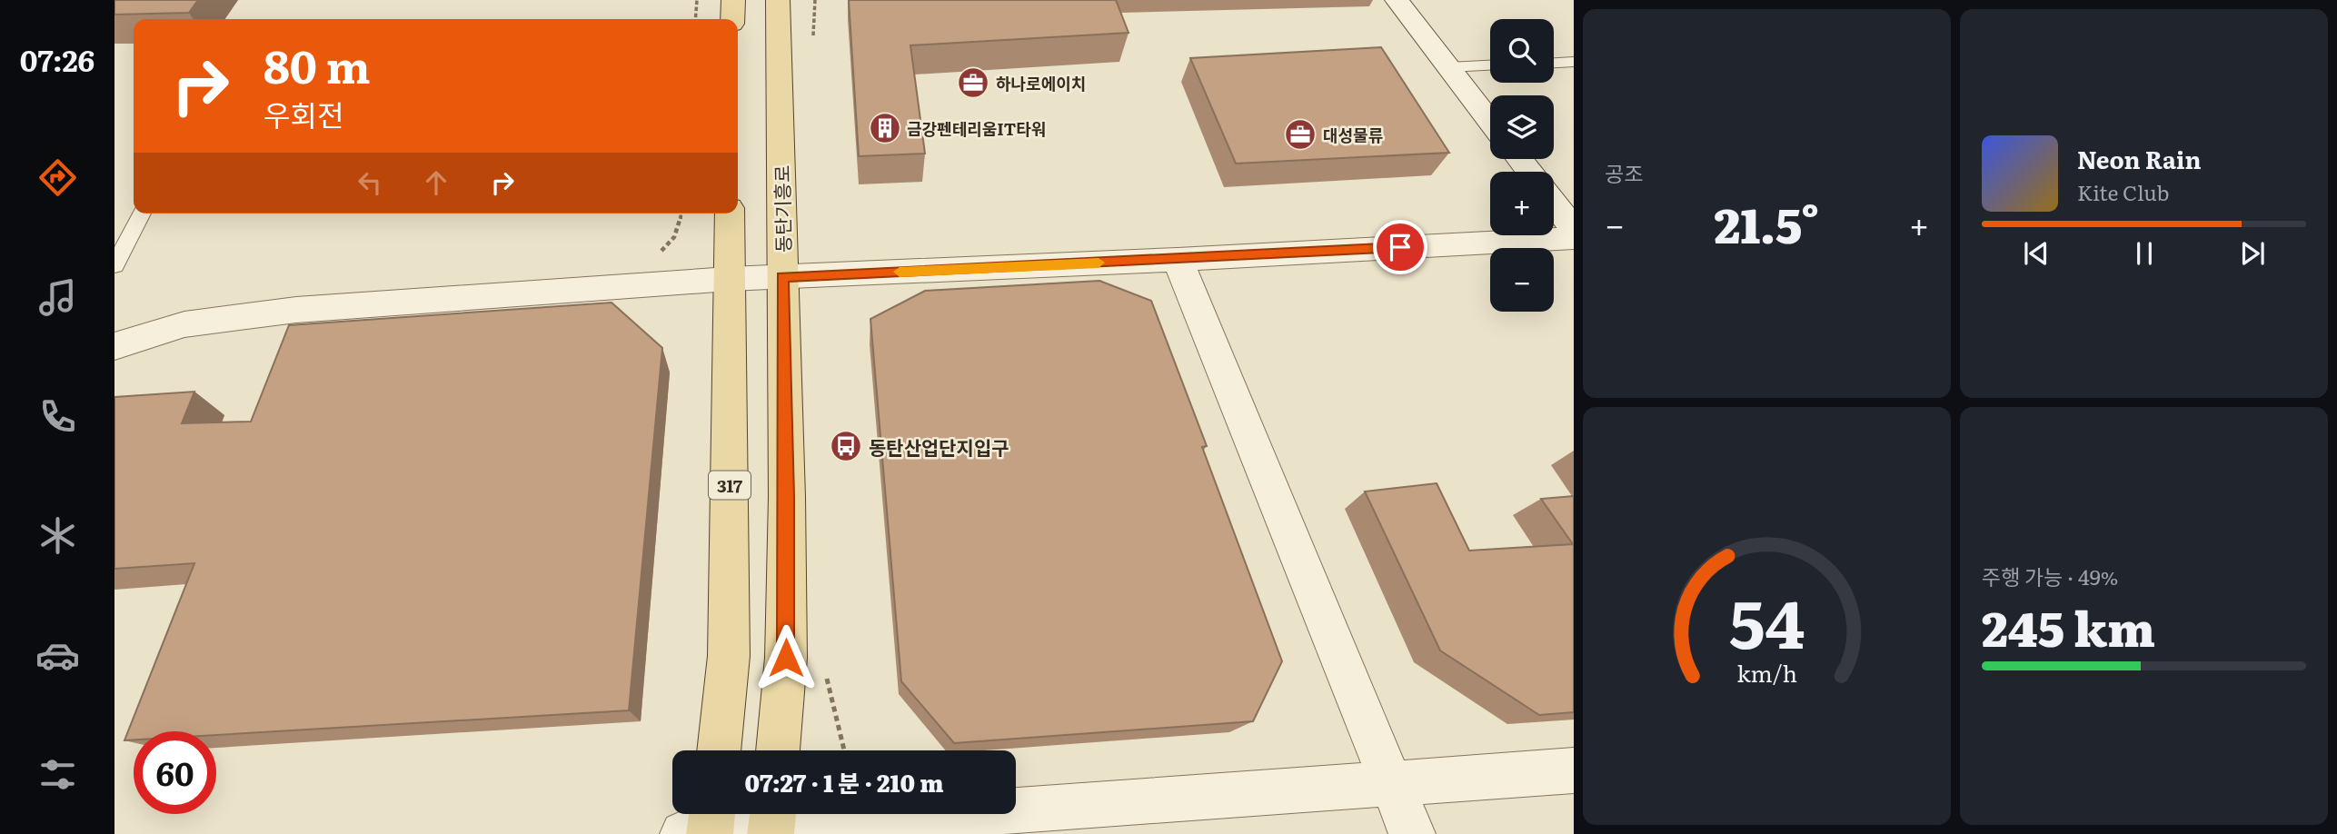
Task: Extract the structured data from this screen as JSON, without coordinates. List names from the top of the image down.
{
  "streets": {
    "main road": ["동탄기흥로", "317"]
  },
  "places": {
    "office": ["하나로에이치", "대성물류"],
    "building": ["금강펜테리움IT타워"],
    "bus stop": ["동탄산업단지입구"]
  },
  "page": {
    "tabs": "07:26",
    "tile": [
      "공조",
      ["주행 가능 · 49%", "245 km"]
    ],
    "map_buttons": ["+", "−"],
    "turn": ["80 m", "우회전"],
    "song": ["Neon Rain", "Kite Club"],
    "heat": ["−", "21.5°", "+"],
    "limit": "60",
    "trip": "07:27 · 1 분 · 210 m",
    "gauge": ["54", "km/h"]
  }
}
